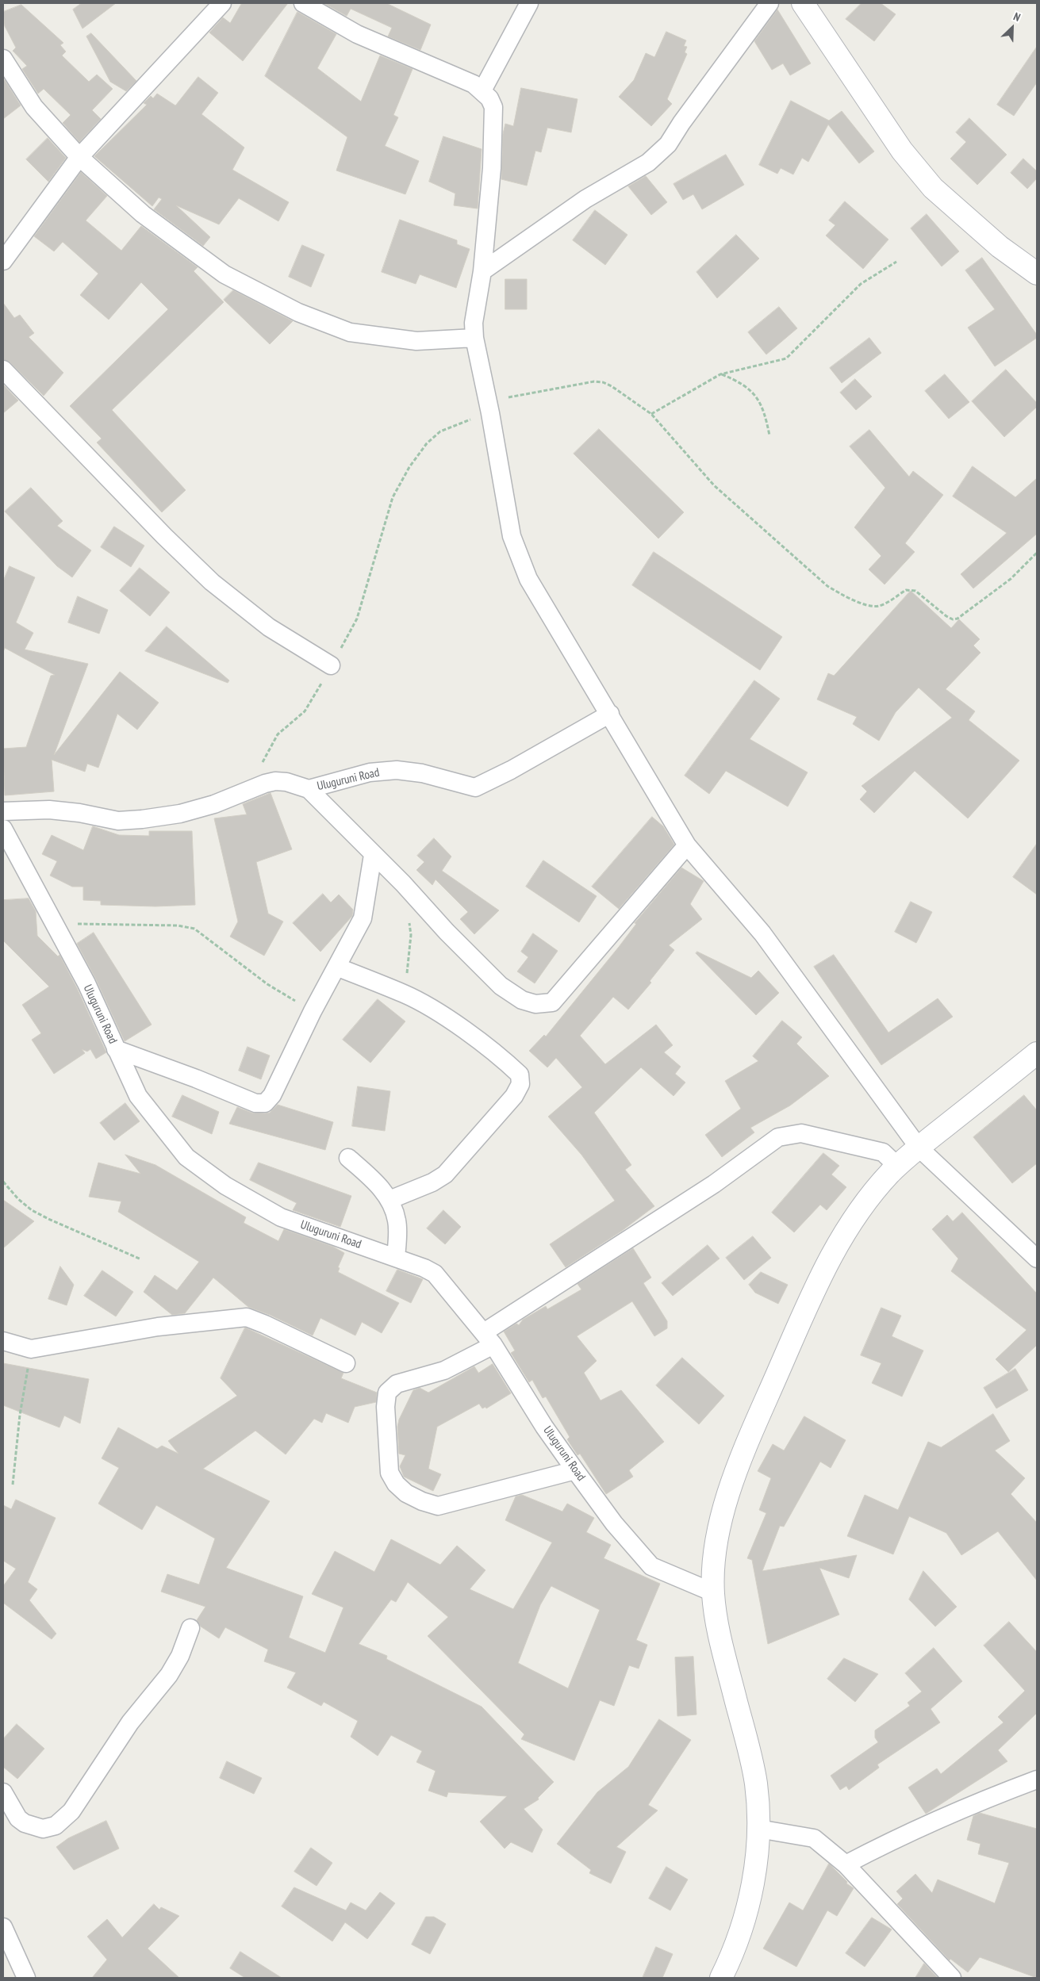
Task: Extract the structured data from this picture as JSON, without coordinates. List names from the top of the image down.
{
  "streets": {
    "street": ["Uluguruni Road"]
  },
  "north": "top right"
}
